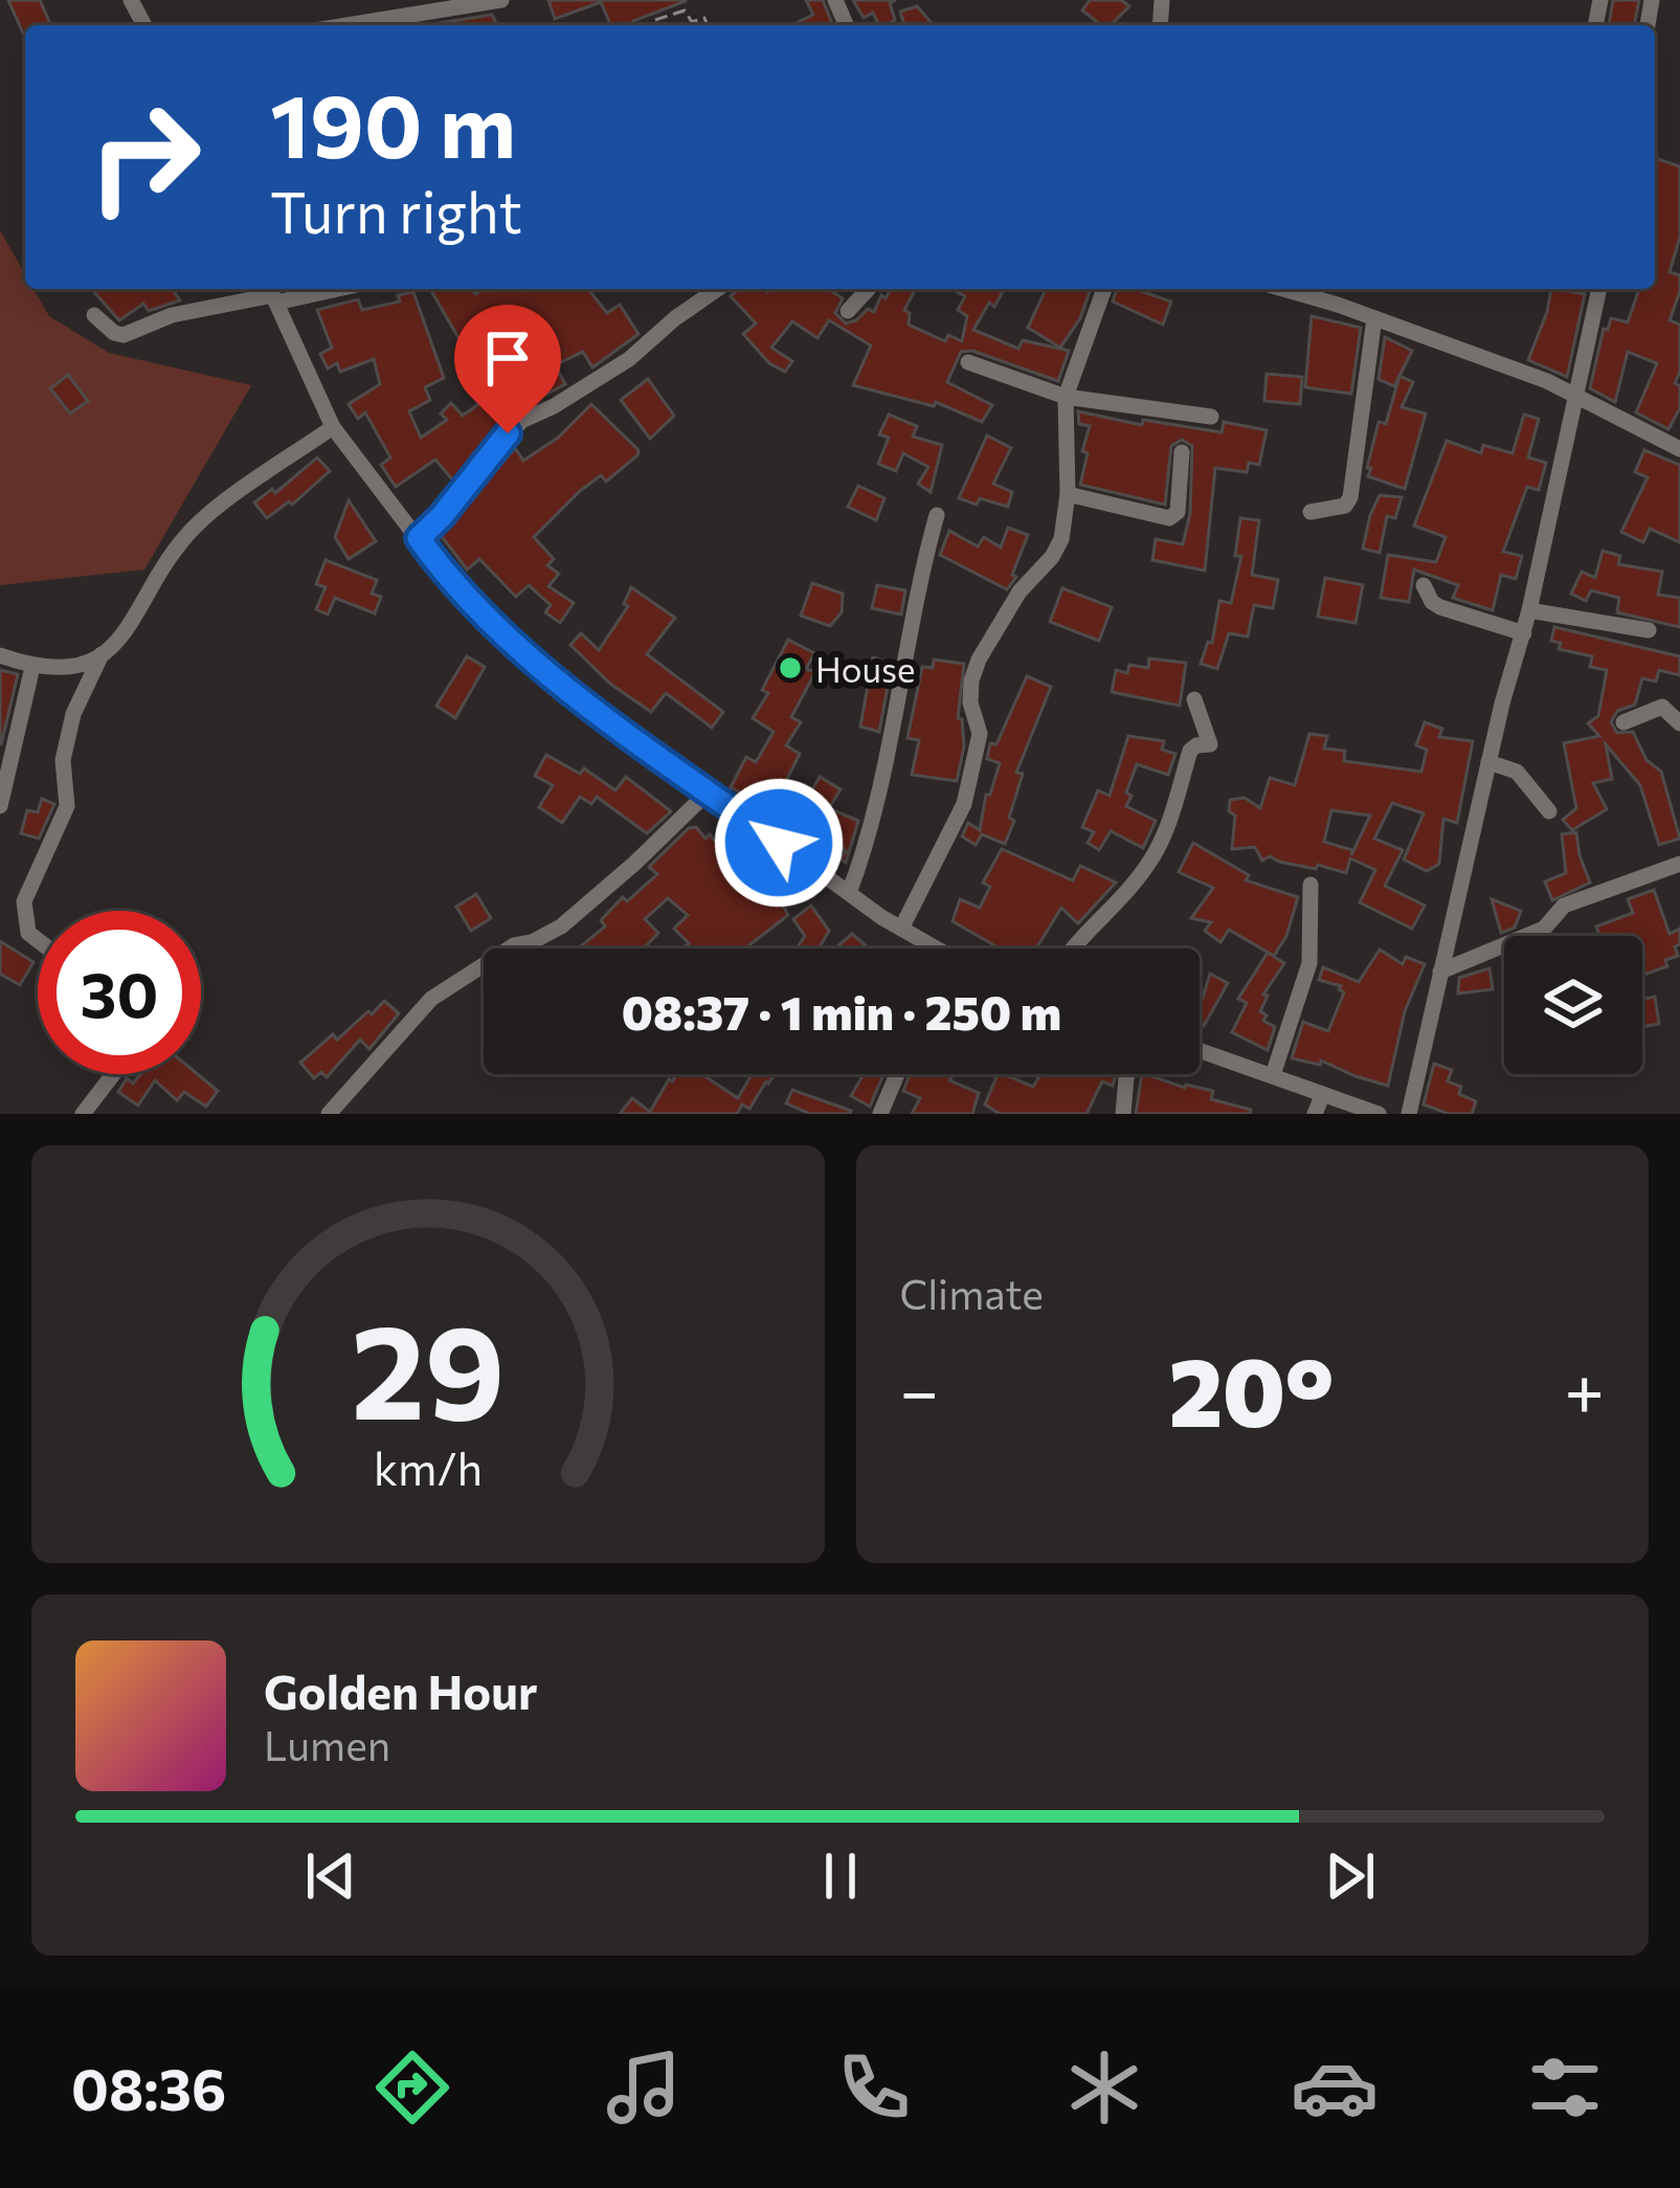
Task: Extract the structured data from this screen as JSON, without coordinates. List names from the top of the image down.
{
  "places": ["House"],
  "page": {
    "turn": ["190 m", "Turn right"],
    "limit": "30",
    "trip": "08:37 · 1 min · 250 m",
    "tile": "Climate",
    "heat": ["−", "20°", "+"],
    "song": ["Golden Hour", "Lumen"],
    "tabs": "08:36",
    "gauge": ["29", "km/h"]
  }
}
